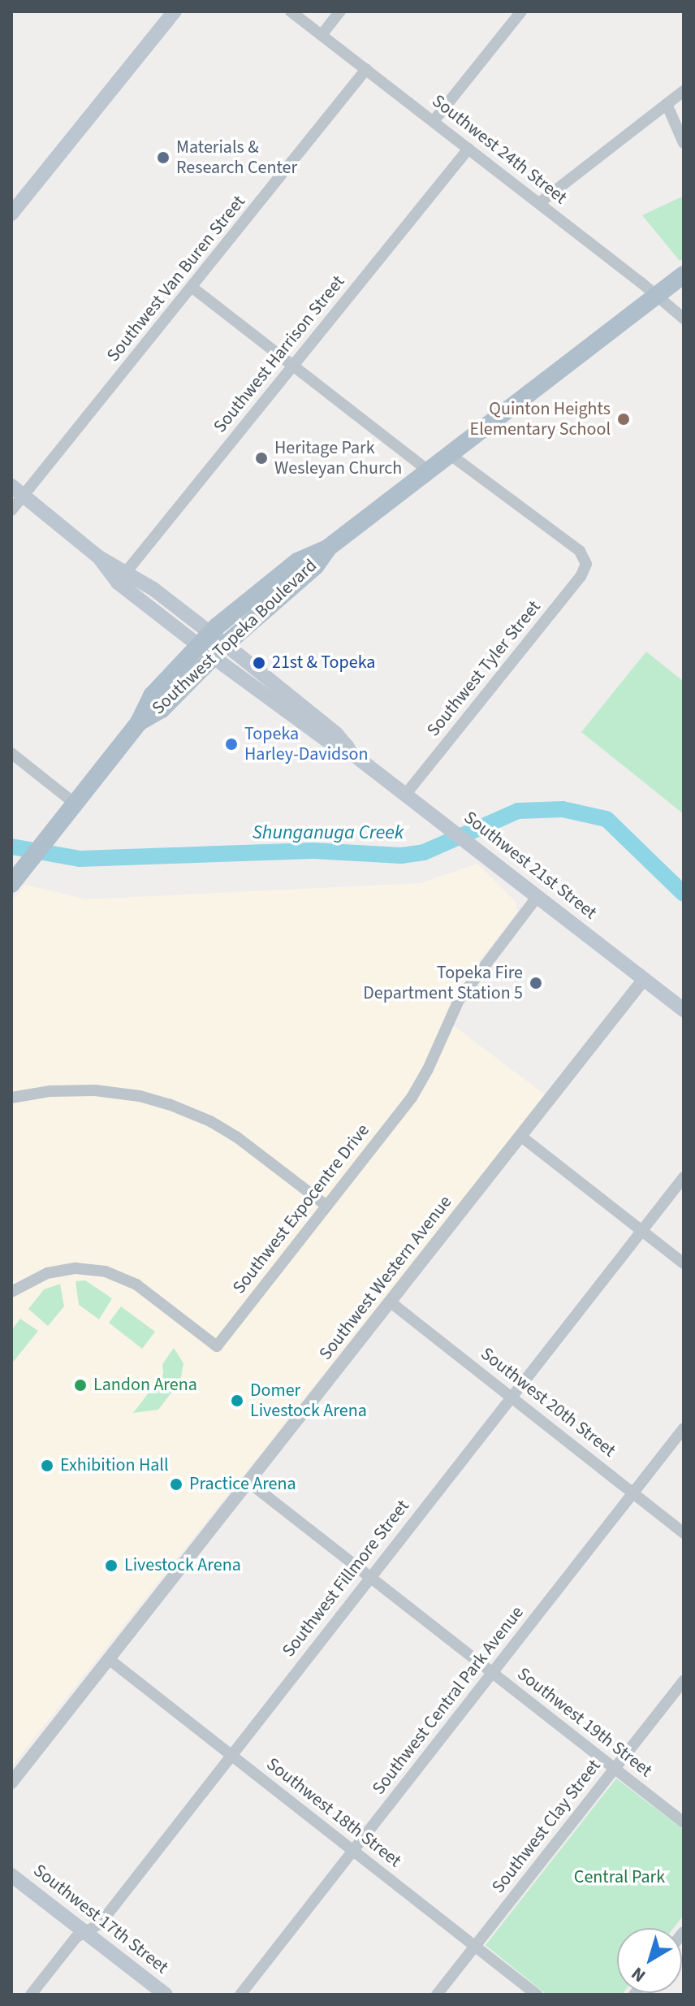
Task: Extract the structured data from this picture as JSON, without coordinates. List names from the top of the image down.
{
  "streets": {
    "main road": ["Southwest Topeka Boulevard", "Southwest 21st Street", "Southwest 17th Street"],
    "street": [
      "Southwest 24th Street",
      "Southwest Van Buren Street",
      "Southwest Harrison Street",
      "Southwest Tyler Street",
      "Southwest Expocentre Drive",
      "Southwest Western Avenue",
      "Southwest 20th Street",
      "Southwest Fillmore Street",
      "Southwest Central Park Avenue",
      "Southwest 19th Street",
      "Southwest 18th Street",
      "Southwest Clay Street"
    ]
  },
  "crossings": [
    ["Southwest 24th Street", "Southwest Van Buren Street"],
    ["Southwest 24th Street", "Southwest Harrison Street"],
    ["Southwest 24th Street", "Southwest Topeka Boulevard"],
    ["Southwest Van Buren Street", "Southwest 21st Street"],
    ["Southwest Harrison Street", "Southwest 21st Street"],
    ["Southwest Topeka Boulevard", "Southwest Tyler Street"],
    ["Southwest Topeka Boulevard", "Southwest 21st Street"],
    ["Southwest Tyler Street", "Southwest 21st Street"],
    ["Southwest 21st Street", "Southwest Expocentre Drive"],
    ["Southwest 21st Street", "Southwest Western Avenue"],
    ["Southwest Western Avenue", "Southwest 20th Street"],
    ["Southwest Western Avenue", "Southwest 19th Street"],
    ["Southwest Western Avenue", "Southwest 18th Street"],
    ["Southwest 20th Street", "Southwest Fillmore Street"],
    ["Southwest 20th Street", "Southwest Central Park Avenue"],
    ["Southwest Fillmore Street", "Southwest 19th Street"],
    ["Southwest Fillmore Street", "Southwest 18th Street"],
    ["Southwest Fillmore Street", "Southwest 17th Street"],
    ["Southwest Central Park Avenue", "Southwest 19th Street"],
    ["Southwest Central Park Avenue", "Southwest 18th Street"],
    ["Southwest 19th Street", "Southwest Clay Street"],
    ["Southwest 18th Street", "Southwest Clay Street"]
  ],
  "water": ["Shunganuga Creek"],
  "parks": ["Central Park"],
  "places": [
    "Materials & Research Center",
    "Quinton Heights Elementary School",
    "Heritage Park Wesleyan Church",
    "21st & Topeka",
    "Topeka Harley-Davidson",
    "Topeka Fire Department Station 5",
    "Landon Arena",
    "Domer Livestock Arena",
    "Exhibition Hall",
    "Practice Arena",
    "Livestock Arena"
  ],
  "north": "bottom left"
}
